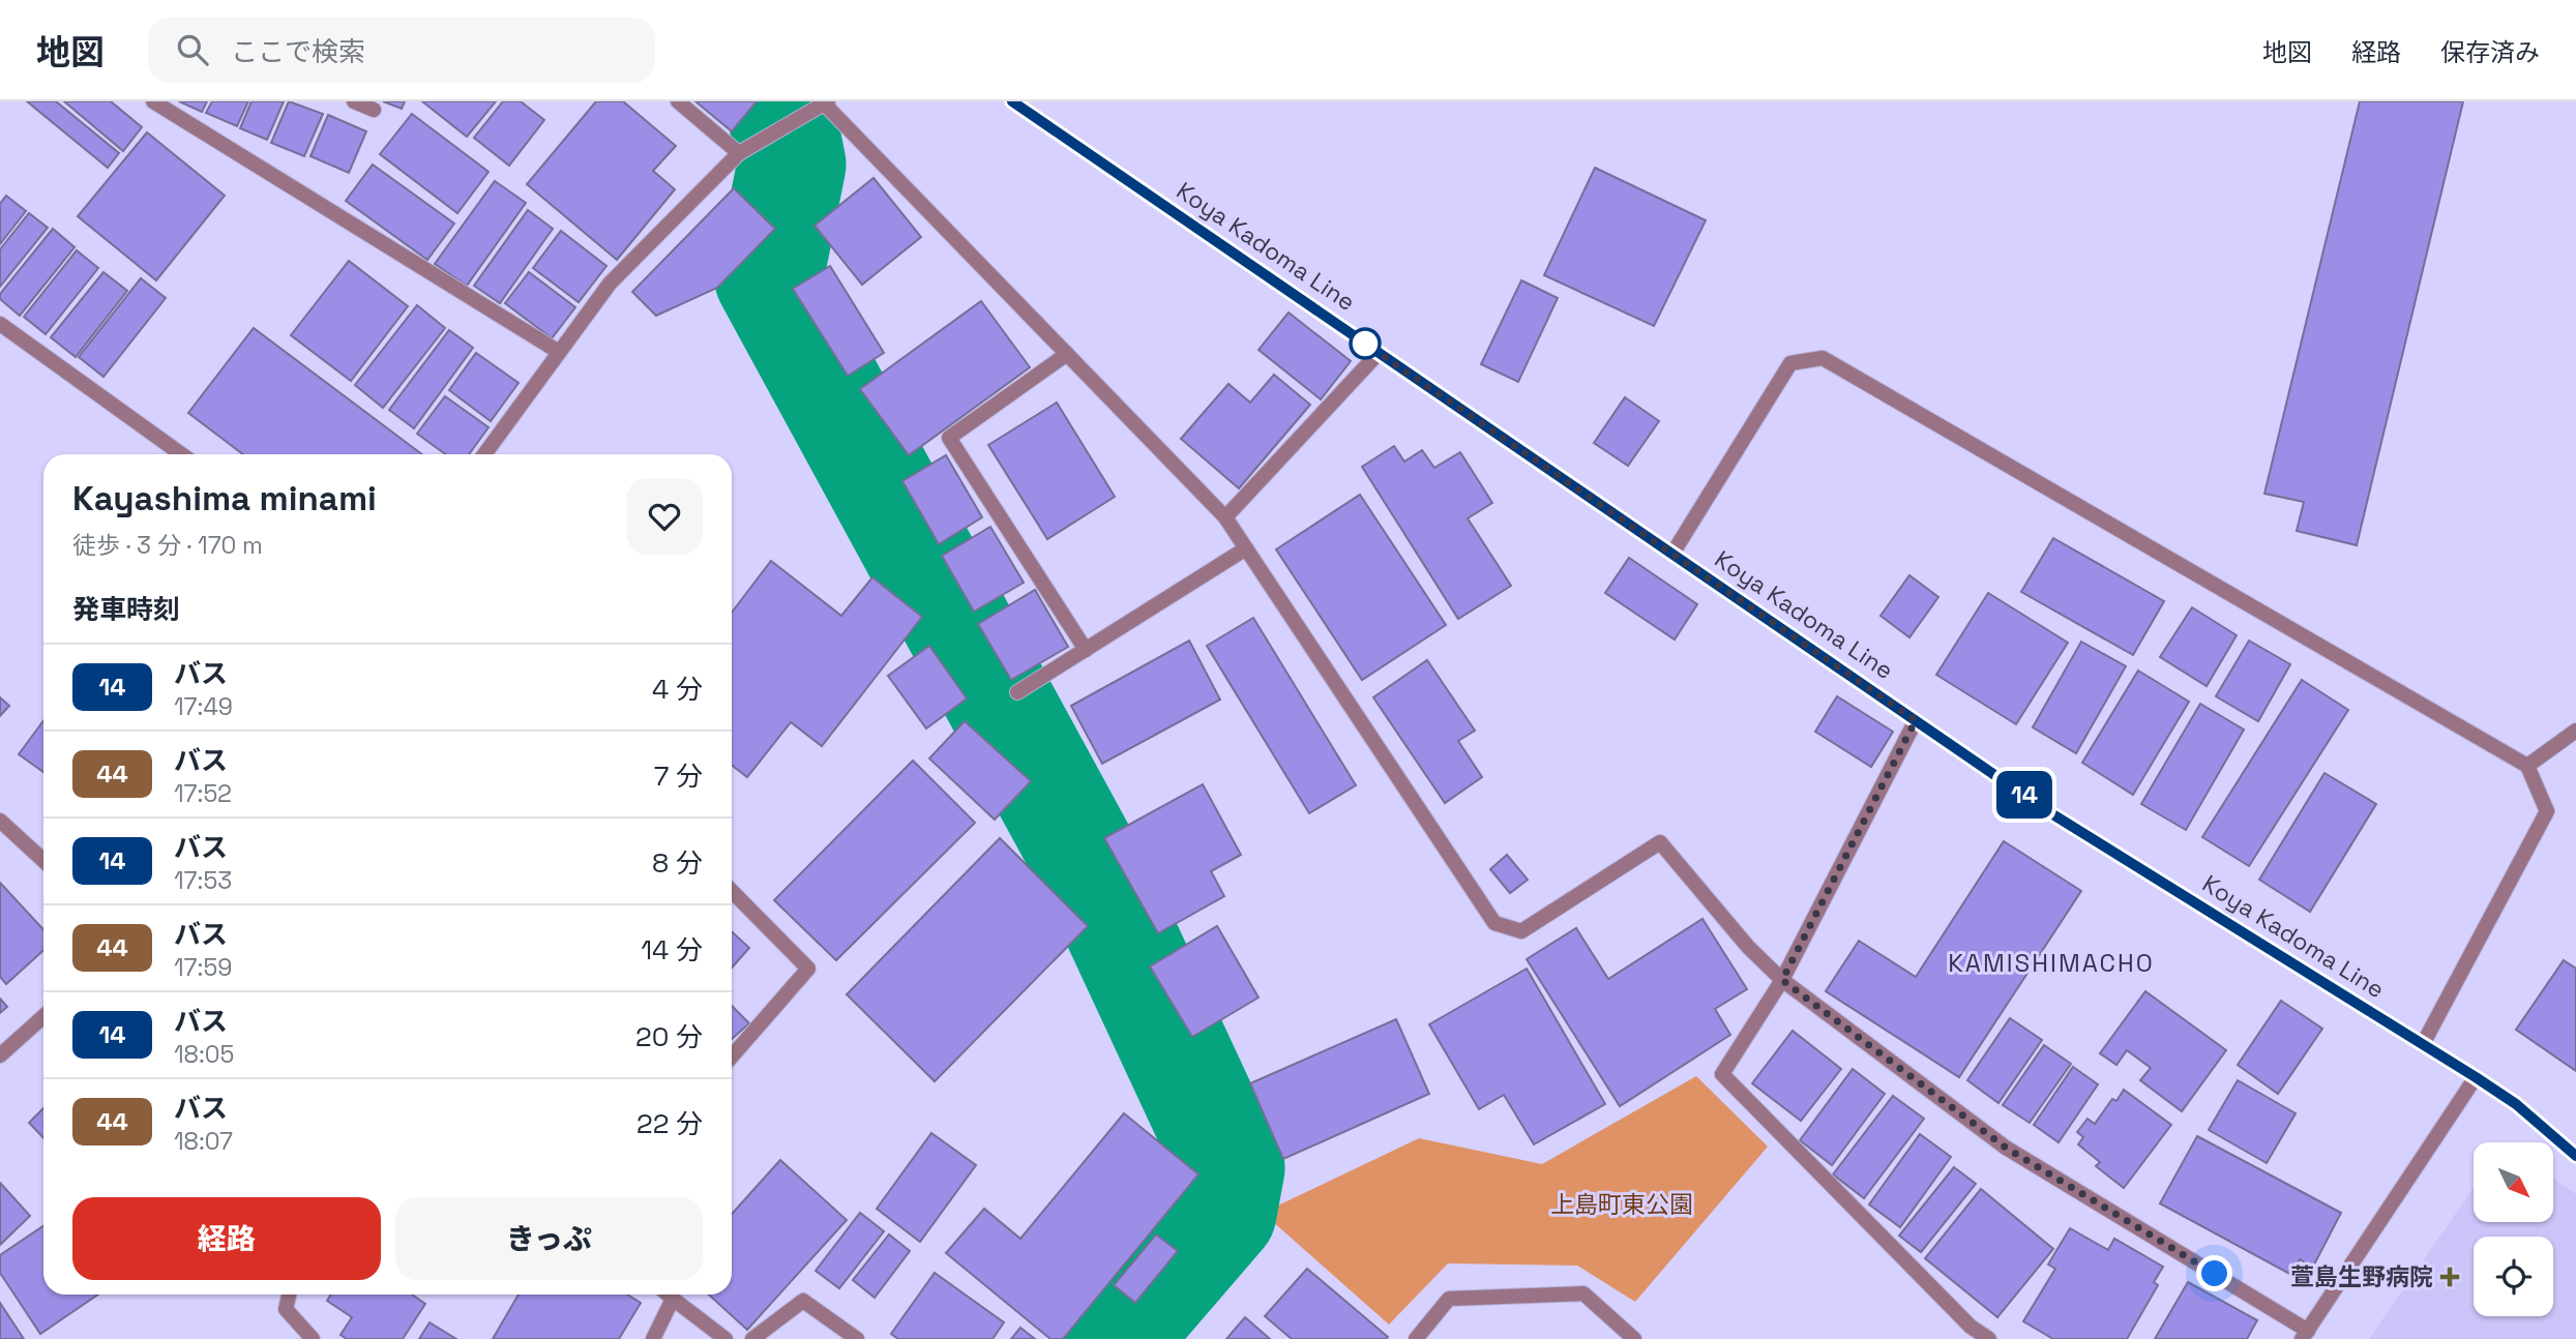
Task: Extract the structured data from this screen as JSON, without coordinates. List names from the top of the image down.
{
  "streets": {
    "main road": ["Koya Kadoma Line"]
  },
  "districts": ["KAMISHIMACHO"],
  "parks": ["上島町東公園"],
  "places": {
    "health": ["萱島生野病院"]
  },
  "lines": ["bus line 14"],
  "north": "bottom right",
  "page": {
    "header": "地図",
    "search": "ここで検索",
    "nav": ["地図", "経路", "保存済み"],
    "on_map": "14",
    "heading": [
      ["Kayashima minami", "徒歩 · 3 分 · 170 m"],
      "発車時刻"
    ],
    "list": [
      {
        "mark": "14",
        "name": "バス",
        "note": "17:49",
        "value": "4 分"
      },
      {
        "mark": "44",
        "name": "バス",
        "note": "17:52",
        "value": "7 分"
      },
      {
        "mark": "14",
        "name": "バス",
        "note": "17:53",
        "value": "8 分"
      },
      {
        "mark": "44",
        "name": "バス",
        "note": "17:59",
        "value": "14 分"
      },
      {
        "mark": "14",
        "name": "バス",
        "note": "18:05",
        "value": "20 分"
      },
      {
        "mark": "44",
        "name": "バス",
        "note": "18:07",
        "value": "22 分"
      }
    ],
    "buttons": ["経路", "きっぷ"]
  }
}
